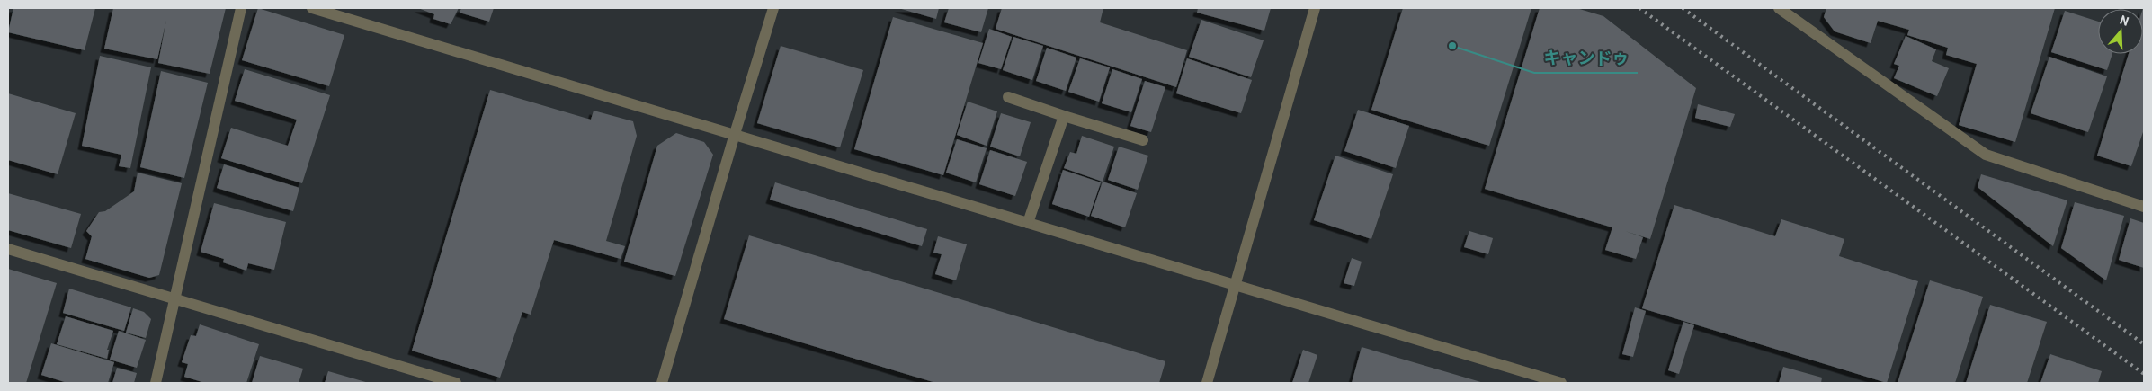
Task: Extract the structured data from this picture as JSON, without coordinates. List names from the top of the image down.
{
  "places": ["キャンドゥ"],
  "north": "top"
}
